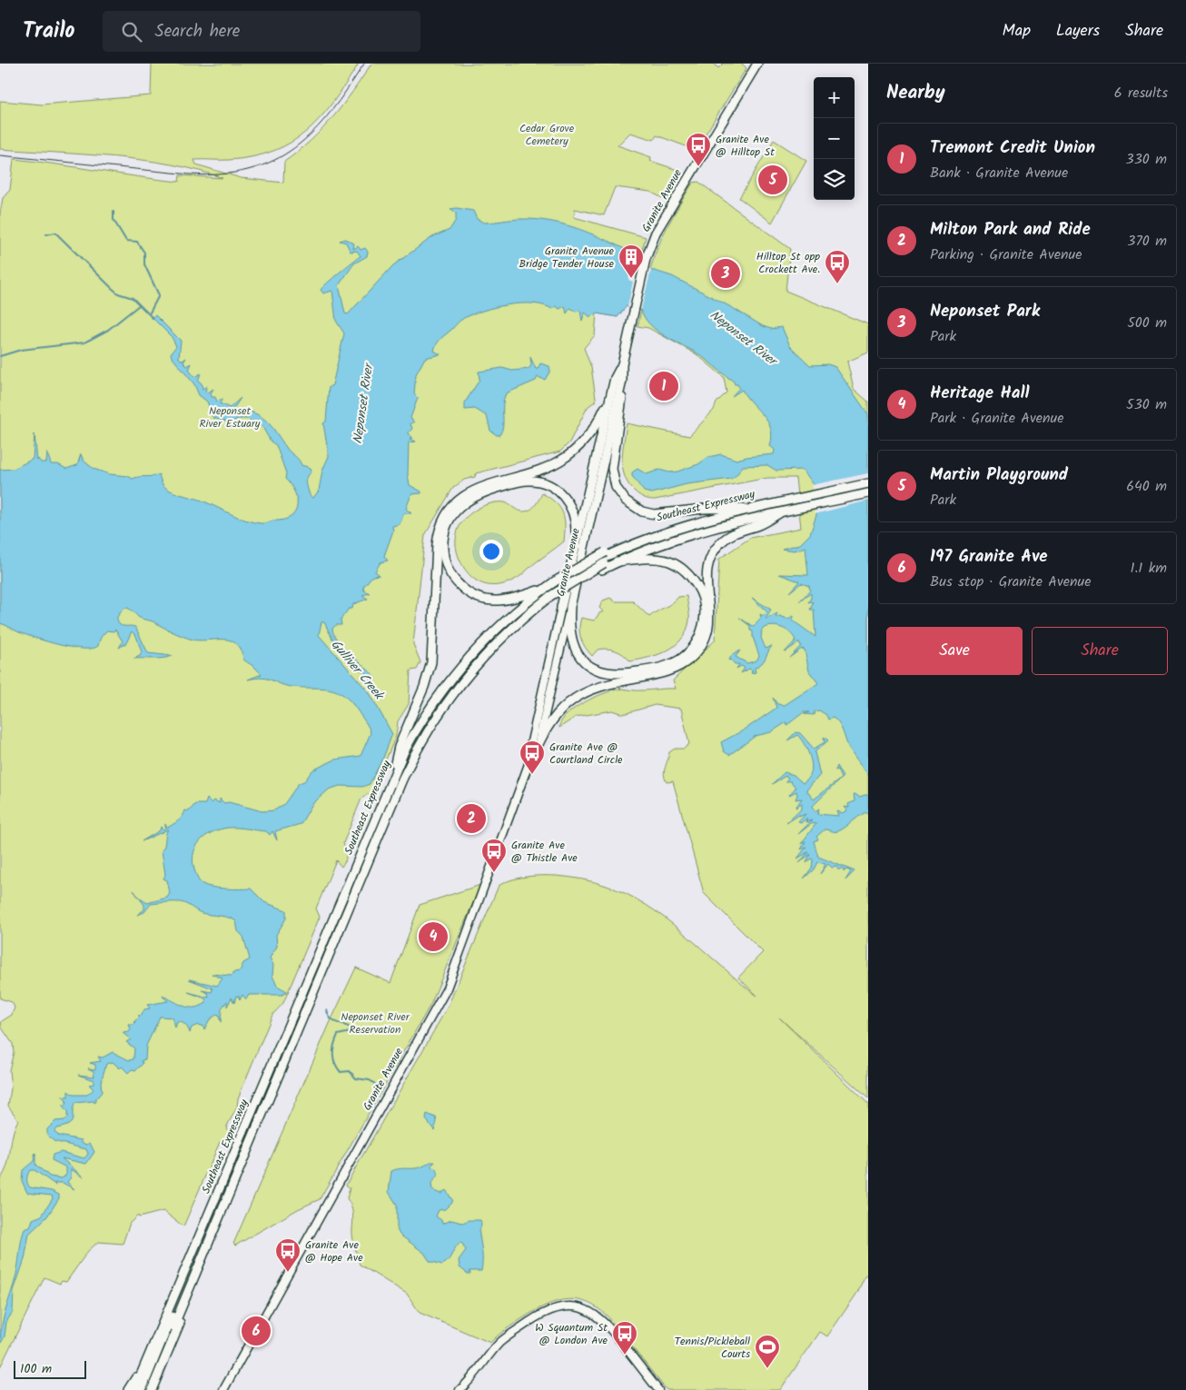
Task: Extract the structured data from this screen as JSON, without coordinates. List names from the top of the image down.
{
  "streets": {
    "highway": ["Granite Avenue", "Southeast Expressway"]
  },
  "water": ["Neponset River", "Gulliver Creek"],
  "parks": ["Cedar Grove Cemetery", "Neponset River Estuary", "Neponset River Reservation"],
  "places": {
    "bus stop": [
      "Granite Ave @ Hilltop St",
      "Hilltop St opp Crockett Ave.",
      "Granite Ave @ Courtland Circle",
      "Granite Ave @ Thistle Ave",
      "Granite Ave @ Hope Ave",
      "W Squantum St @ London Ave"
    ],
    "building": ["Granite Avenue Bridge Tender House"],
    "sports": ["Tennis/Pickleball Courts"]
  },
  "scale_bar": "100 m",
  "page": {
    "header": "Trailo",
    "search": "Search here",
    "nav": ["Map", "Layers", "Share"],
    "heading": ["Nearby", "6 results"],
    "map_buttons": ["+", "−"],
    "list": [
      {
        "mark": "1",
        "name": "Tremont Credit Union",
        "note": "Bank · Granite Avenue",
        "value": "330 m"
      },
      {
        "mark": "2",
        "name": "Milton Park and Ride",
        "note": "Parking · Granite Avenue",
        "value": "370 m"
      },
      {
        "mark": "3",
        "name": "Neponset Park",
        "note": "Park",
        "value": "500 m"
      },
      {
        "mark": "4",
        "name": "Heritage Hall",
        "note": "Park · Granite Avenue",
        "value": "530 m"
      },
      {
        "mark": "5",
        "name": "Martin Playground",
        "note": "Park",
        "value": "640 m"
      },
      {
        "mark": "6",
        "name": "197 Granite Ave",
        "note": "Bus stop · Granite Avenue",
        "value": "1.1 km"
      }
    ],
    "pins": [
      "5",
      "3",
      "1",
      "2",
      "4",
      "6"
    ],
    "buttons": ["Save", "Share"],
    "scale": "100 m"
  }
}
